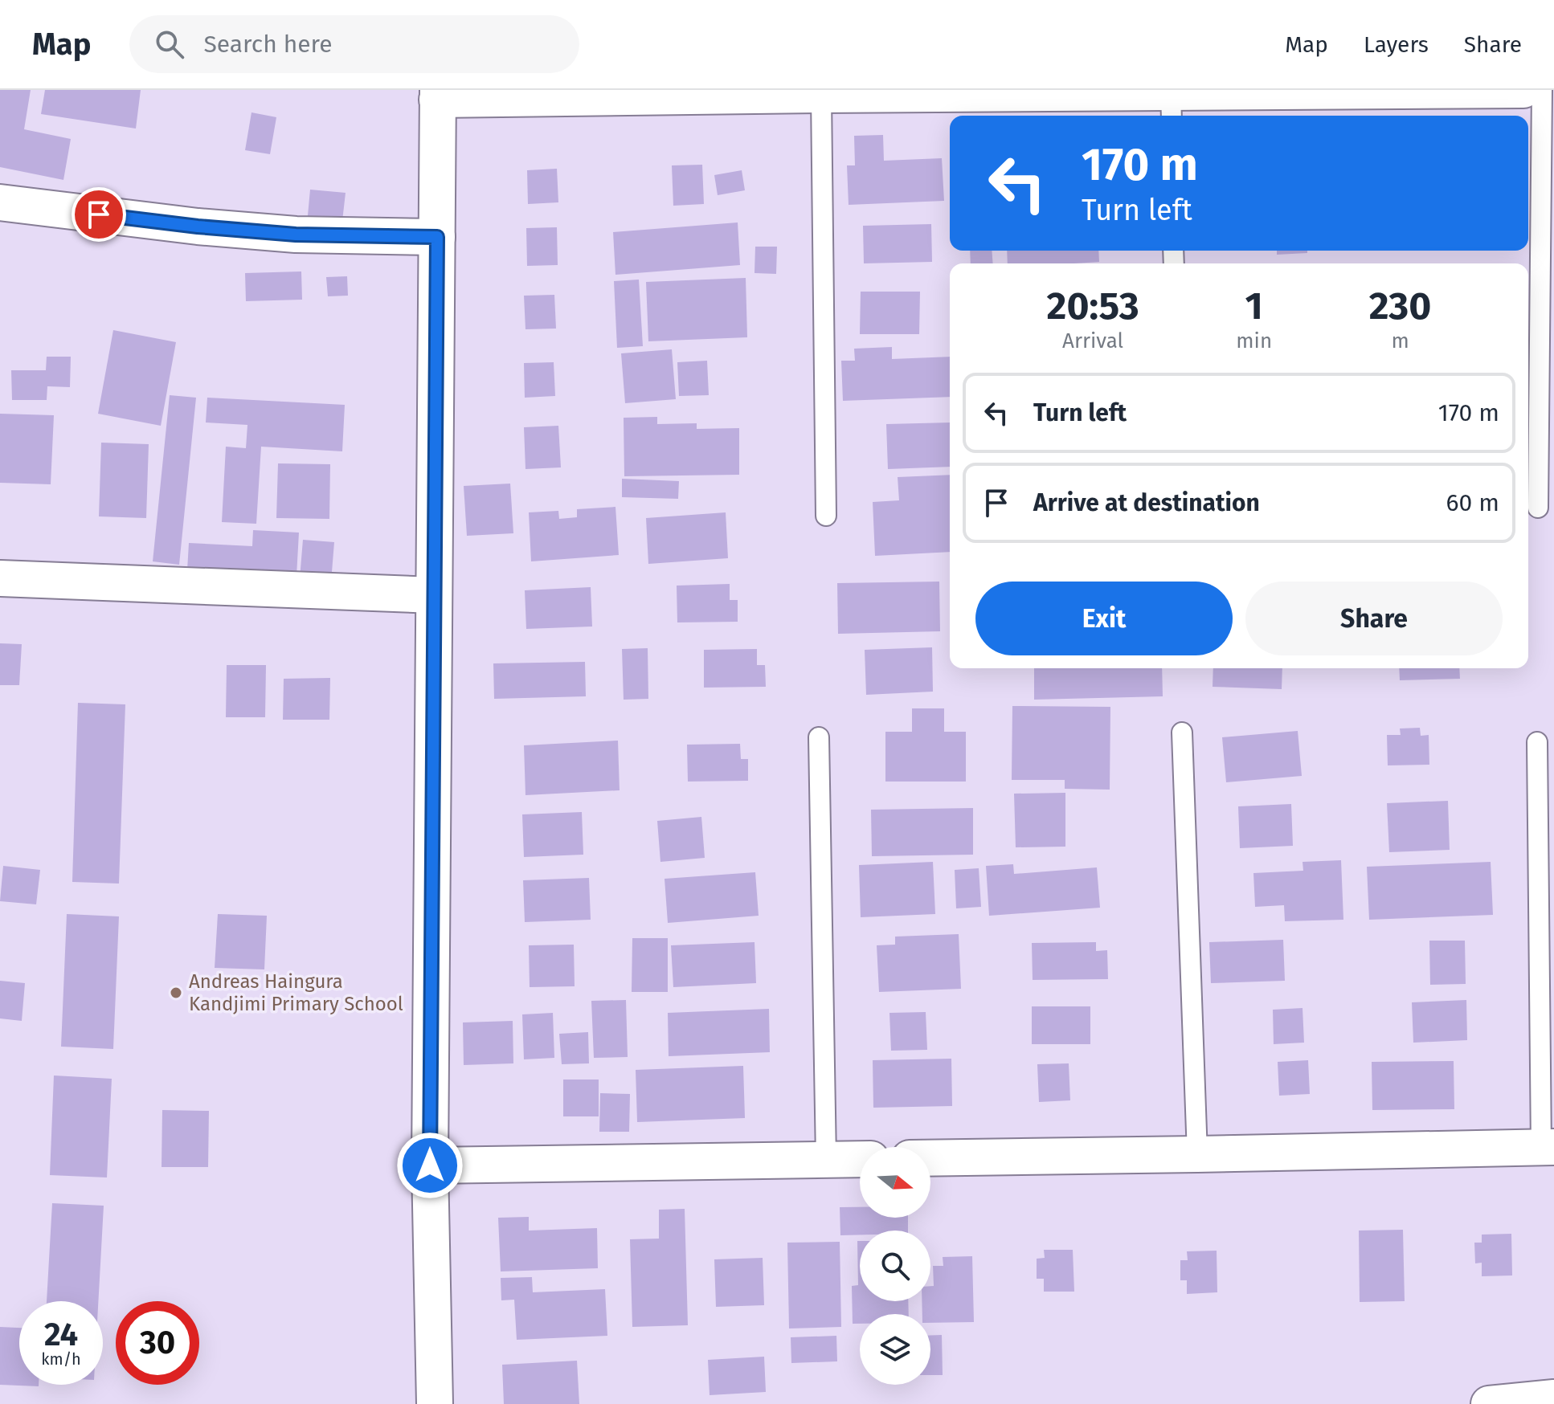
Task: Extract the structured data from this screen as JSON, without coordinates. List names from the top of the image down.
{
  "places": ["Andreas Haingura Kandjimi Primary School"],
  "north": "right",
  "page": {
    "header": "Map",
    "search": "Search here",
    "nav": ["Map", "Layers", "Share"],
    "turn": ["170 m", "Turn left"],
    "eta": [
      "20:53",
      "Arrival",
      "1",
      "min",
      "230",
      "m"
    ],
    "list": [
      {
        "name": "Turn left",
        "value": "170 m"
      },
      {
        "name": "Arrive at destination",
        "value": "60 m"
      }
    ],
    "buttons": ["Exit", "Share"],
    "speed": "24 km/h",
    "limit": "30"
  }
}
